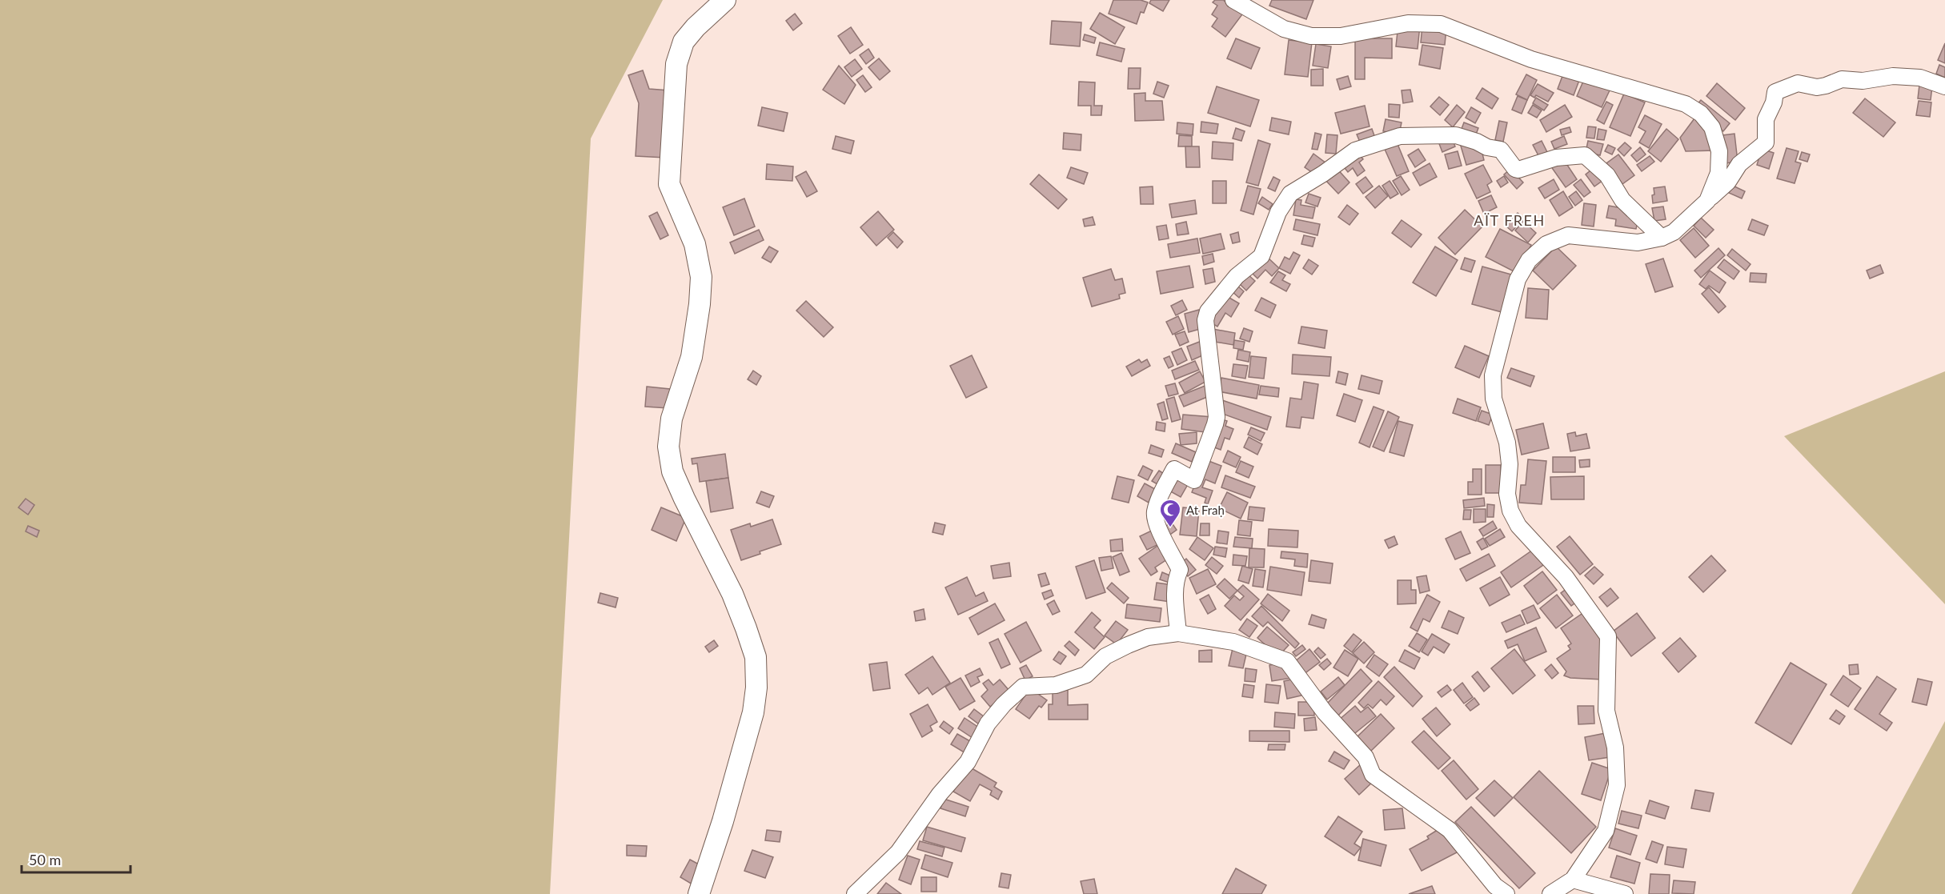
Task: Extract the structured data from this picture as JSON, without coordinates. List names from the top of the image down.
{
  "districts": ["AÏT FREH"],
  "places": {
    "mosque": ["At Fraḥ"]
  },
  "scale_bar": "50 m"
}
